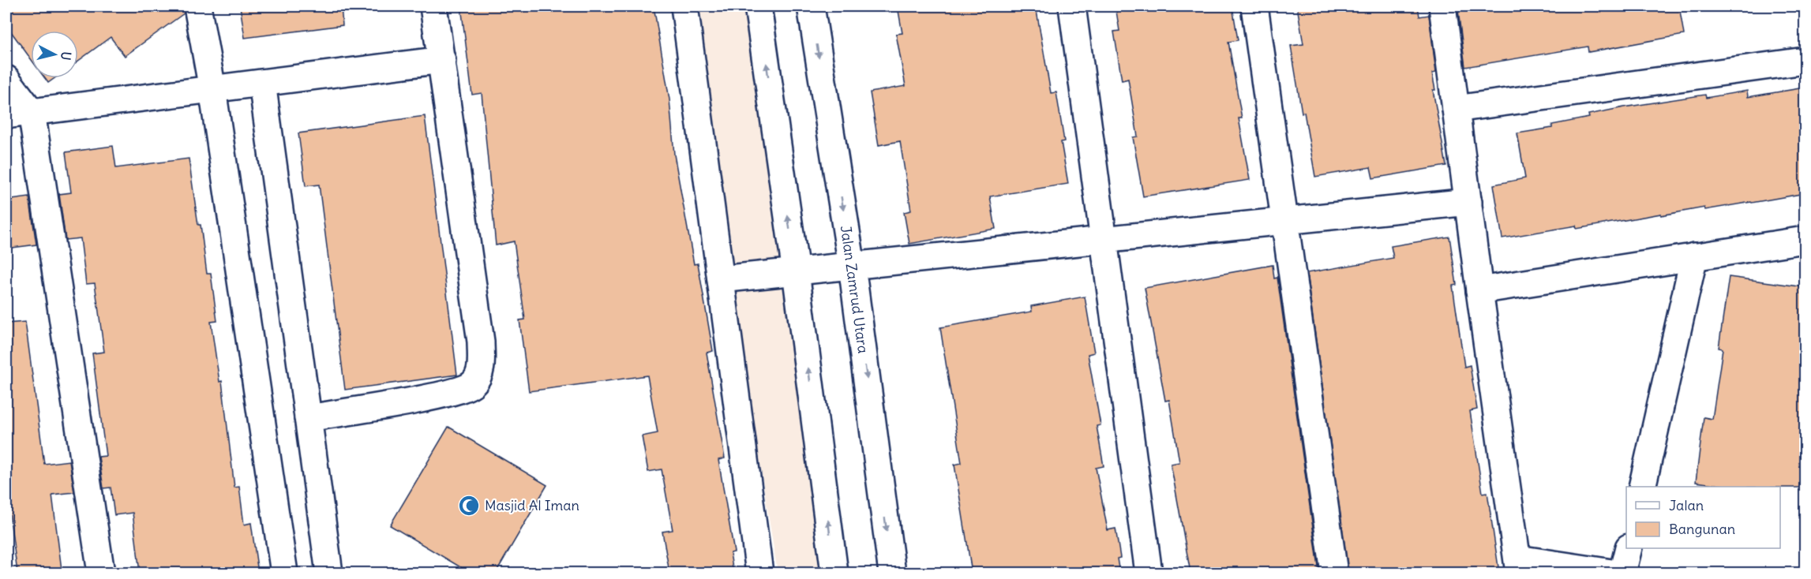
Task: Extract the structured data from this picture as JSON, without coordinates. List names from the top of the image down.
{
  "streets": {
    "street": ["Jalan Zamrud Utara"]
  },
  "places": {
    "mosque": ["Masjid Al Iman"]
  },
  "legend": ["Jalan", "Bangunan"],
  "north": "right"
}
